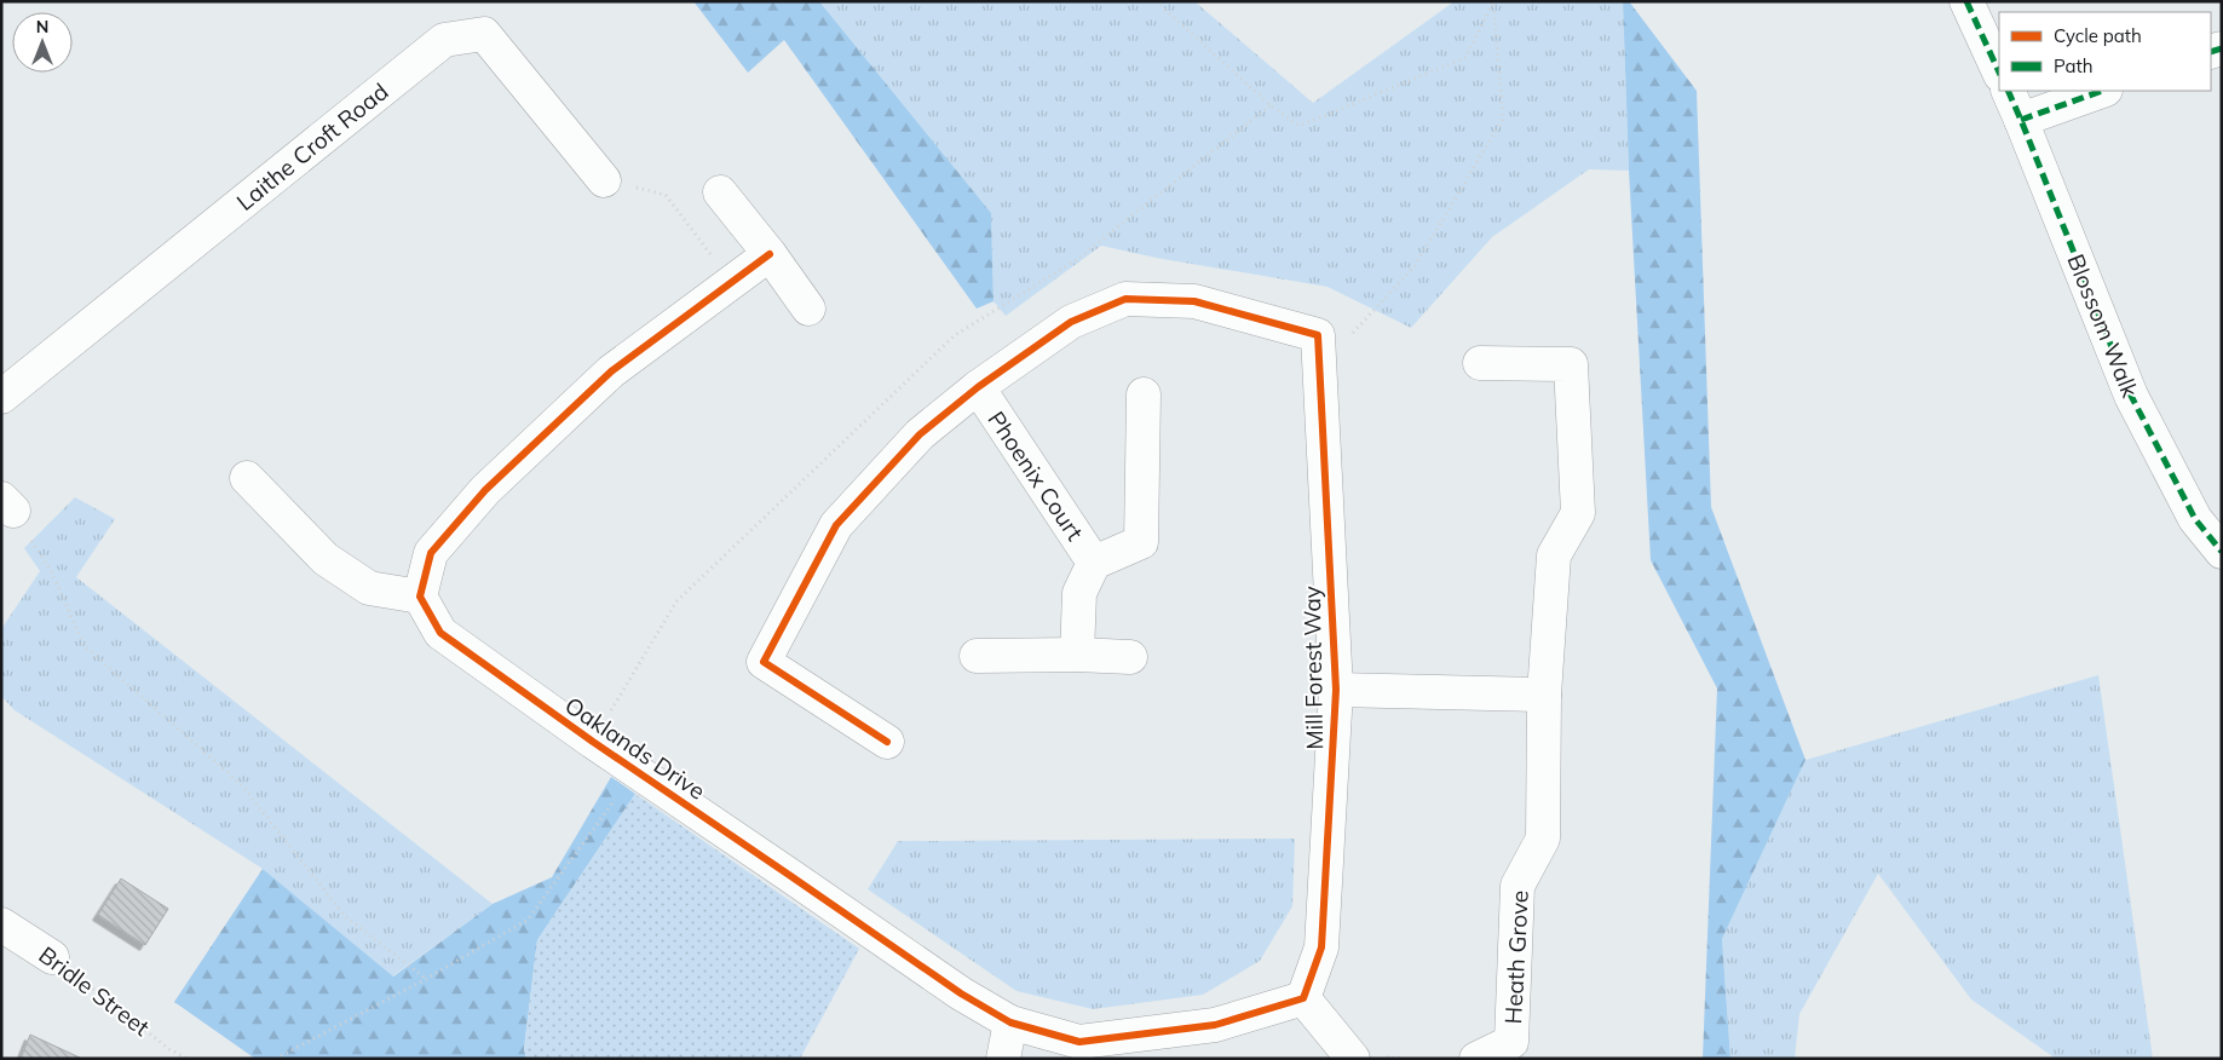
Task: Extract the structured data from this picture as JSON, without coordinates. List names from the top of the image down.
{
  "streets": {
    "street": [
      "Laithe Croft Road",
      "Blossom Walk",
      "Phoenix Court",
      "Mill Forest Way",
      "Oaklands Drive",
      "Heath Grove",
      "Bridle Street"
    ]
  },
  "crossings": [
    ["Phoenix Court", "Mill Forest Way"],
    ["Mill Forest Way", "Oaklands Drive"]
  ],
  "legend": ["Cycle path", "Path"],
  "north": "top"
}
